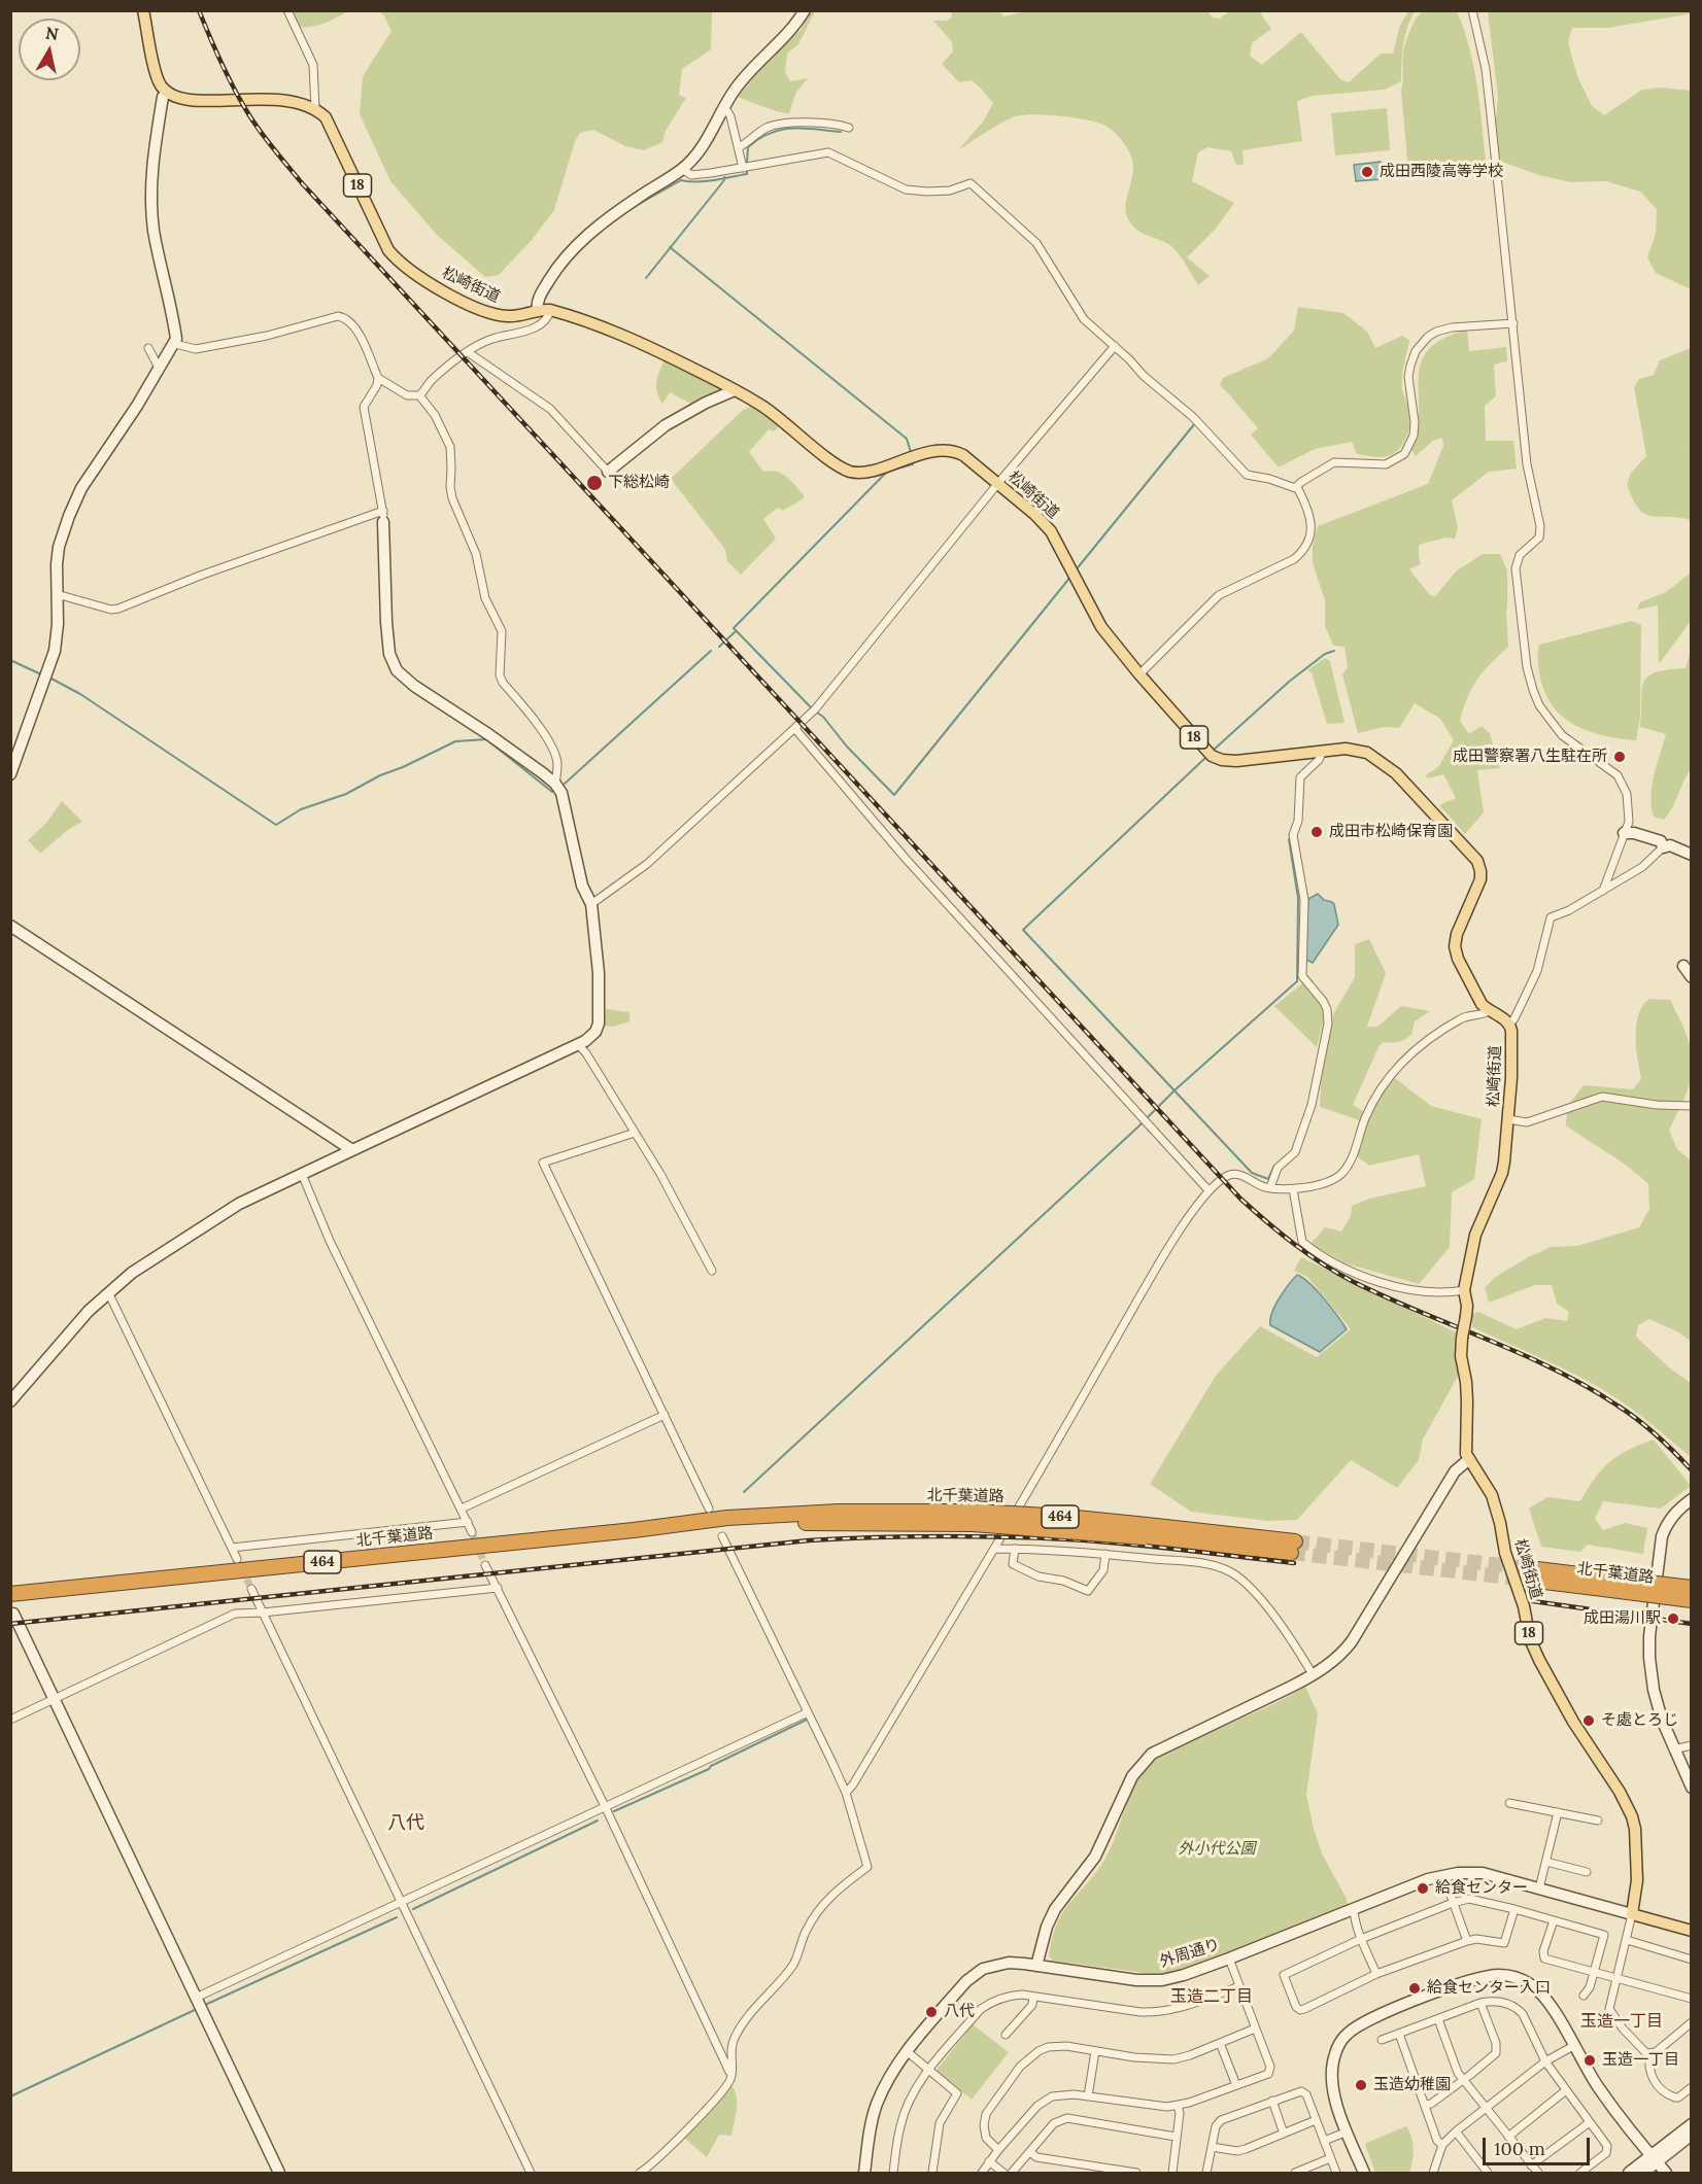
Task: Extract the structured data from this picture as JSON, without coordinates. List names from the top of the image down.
{
  "streets": {
    "highway": ["北千葉道路", "464"],
    "main road": ["18", "松崎街道"],
    "street": ["外周通り"]
  },
  "crossings": [
    ["松崎街道", "外周通り"]
  ],
  "districts": ["八代", "玉造二丁目", "玉造一丁目"],
  "parks": ["外小代公園"],
  "places": [
    "成田西陵高等学校",
    "下総松崎",
    "成田警察署八生駐在所",
    "成田市松崎保育園",
    "成田湯川駅",
    "そ處とろじ",
    "給食センター",
    "給食センター入口",
    "八代",
    "玉造一丁目",
    "玉造幼稚園"
  ],
  "scale_bar": "100 m",
  "north": "top"
}
